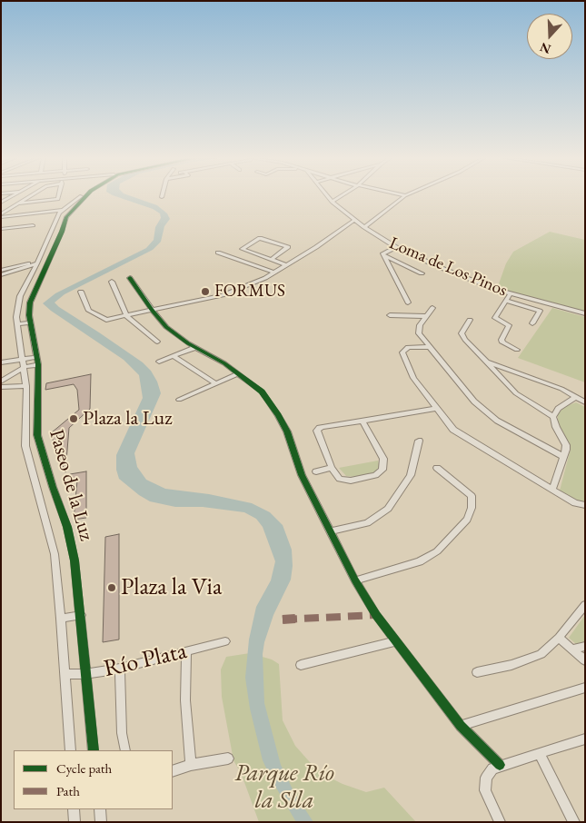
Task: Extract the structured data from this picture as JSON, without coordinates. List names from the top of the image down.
{
  "streets": {
    "street": ["Loma de Los Pinos", "Paseo de la Luz", "Río Plata"]
  },
  "crossings": [
    ["Paseo de la Luz", "Río Plata"]
  ],
  "parks": ["Parque Río la Slla"],
  "places": ["FORMUS", "Plaza la Luz", "Plaza la Via"],
  "legend": ["Cycle path", "Path"],
  "north": "bottom"
}
